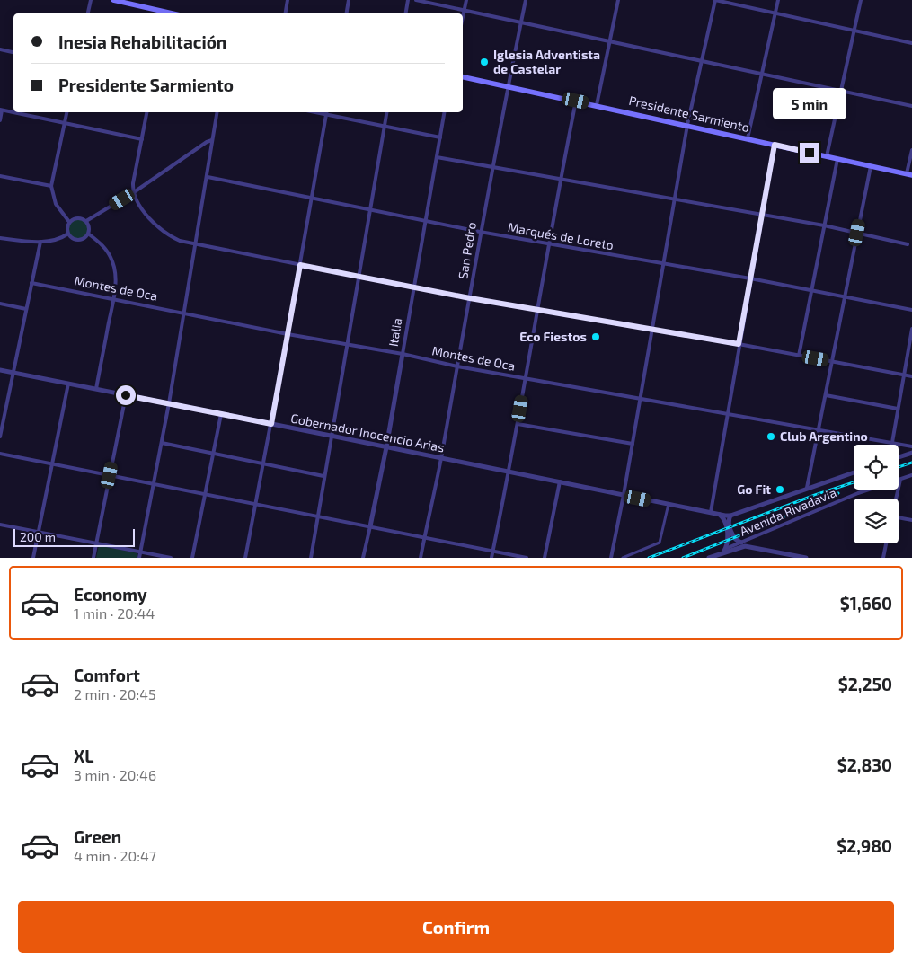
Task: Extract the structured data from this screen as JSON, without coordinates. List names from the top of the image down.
{
  "streets": {
    "main road": ["Presidente Sarmiento"],
    "street": [
      "Marqués de Loreto",
      "San Pedro",
      "Montes de Oca",
      "Italia",
      "Gobernador Inocencio Arias",
      "Avenida Rivadavia"
    ]
  },
  "crossings": [
    ["Presidente Sarmiento", "San Pedro"],
    ["Marqués de Loreto", "San Pedro"],
    ["Marqués de Loreto", "Italia"],
    ["San Pedro", "Montes de Oca"],
    ["San Pedro", "Gobernador Inocencio Arias"],
    ["Montes de Oca", "Italia"],
    ["Italia", "Gobernador Inocencio Arias"],
    ["Gobernador Inocencio Arias", "Avenida Rivadavia"]
  ],
  "places": [
    "Iglesia Adventista de Castelar",
    "Eco Fiestos",
    "Club Argentino",
    "Go Fit"
  ],
  "scale_bar": "200 m",
  "page": {
    "banner": ["Inesia Rehabilitación", "Presidente Sarmiento"],
    "bubble": "5 min",
    "scale": "200 m",
    "list": [
      {
        "name": "Economy",
        "note": "1 min · 20:44",
        "value": "$1,660"
      },
      {
        "name": "Comfort",
        "note": "2 min · 20:45",
        "value": "$2,250"
      },
      {
        "name": "XL",
        "note": "3 min · 20:46",
        "value": "$2,830"
      },
      {
        "name": "Green",
        "note": "4 min · 20:47",
        "value": "$2,980"
      }
    ],
    "buttons": "Confirm"
  }
}
